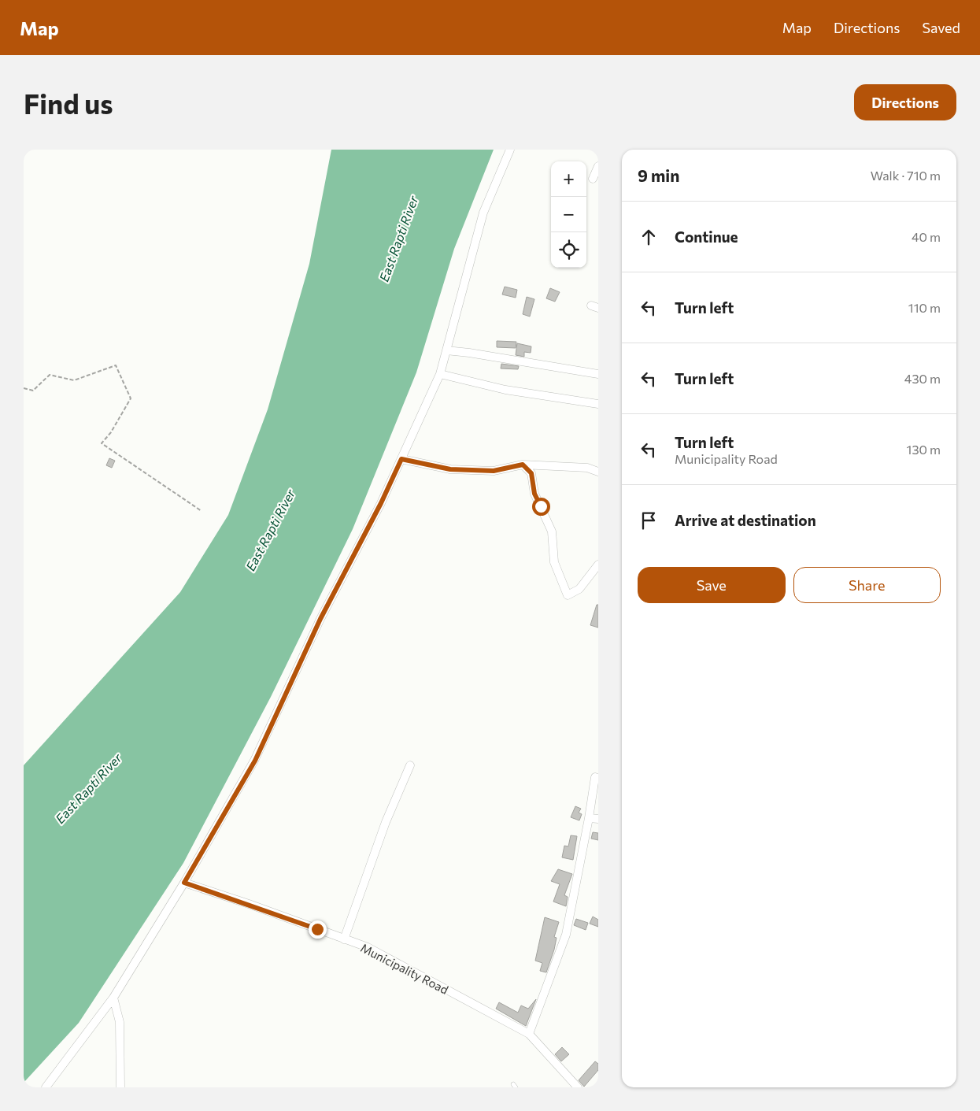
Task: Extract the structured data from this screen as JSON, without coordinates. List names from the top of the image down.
{
  "streets": {
    "street": ["Municipality Road"]
  },
  "water": ["East Rapti River"],
  "page": {
    "header": "Map",
    "nav": ["Map", "Directions", "Saved"],
    "buttons": [
      "Directions",
      ["Save", "Share"]
    ],
    "title": "Find us",
    "heading": ["9 min", "Walk · 710 m"],
    "map_buttons": ["+", "−"],
    "list": [
      ["Continue", "40 m"],
      ["Turn left", "110 m"],
      ["Turn left", "430 m"],
      ["Turn left", "Municipality Road", "130 m"],
      "Arrive at destination"
    ]
  }
}
